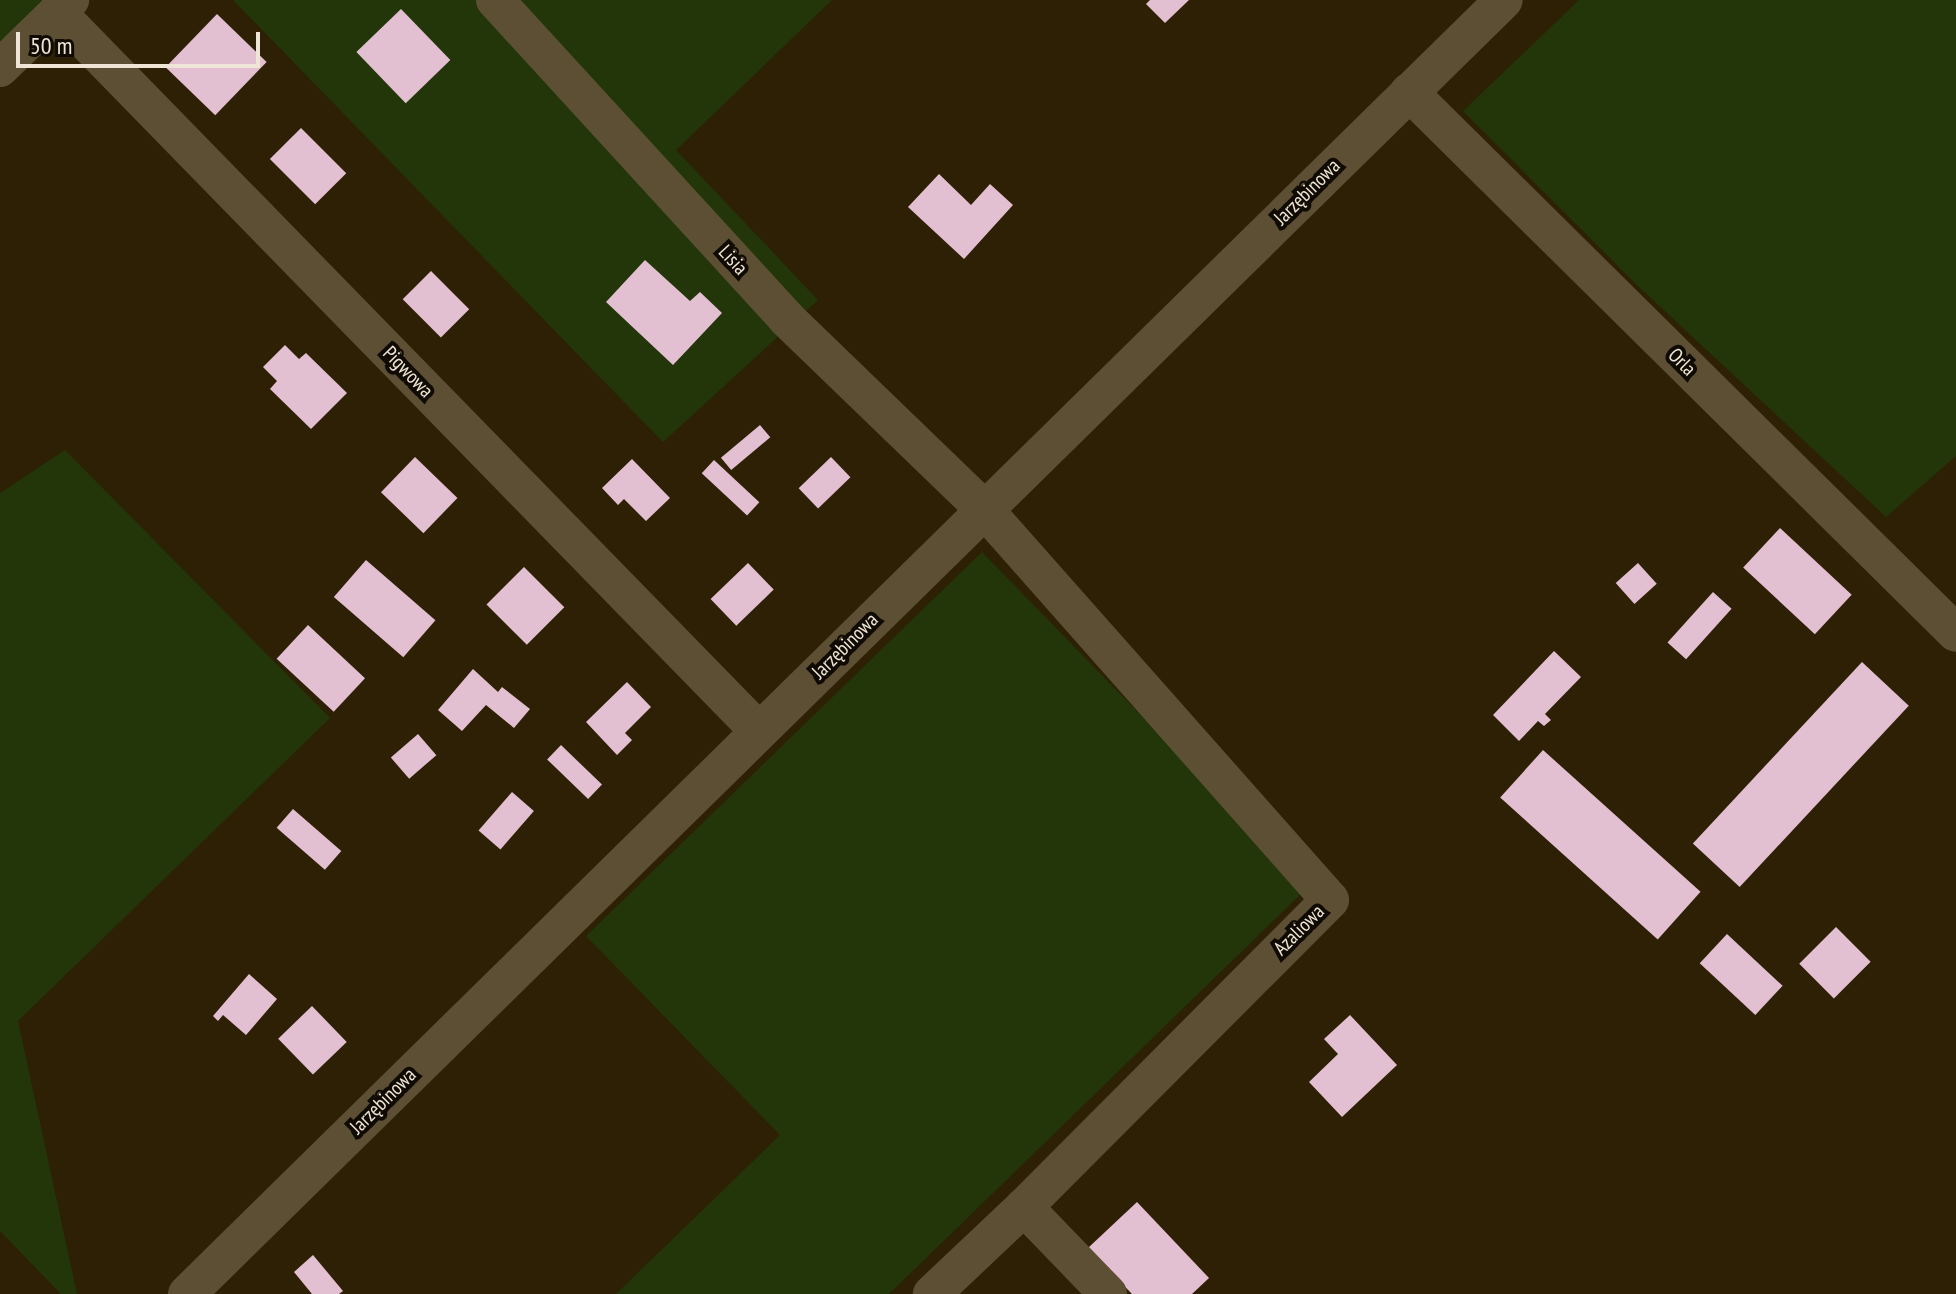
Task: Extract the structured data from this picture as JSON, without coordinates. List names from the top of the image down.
{
  "streets": {
    "street": [
      "Jarzębinowa",
      "Lisia",
      "Orla",
      "Pigwowa",
      "Azaliowa"
    ]
  },
  "crossings": [
    ["Jarzębinowa", "Lisia"],
    ["Jarzębinowa", "Orla"],
    ["Jarzębinowa", "Pigwowa"],
    ["Jarzębinowa", "Azaliowa"],
    ["Lisia", "Azaliowa"]
  ],
  "scale_bar": "50 m"
}
